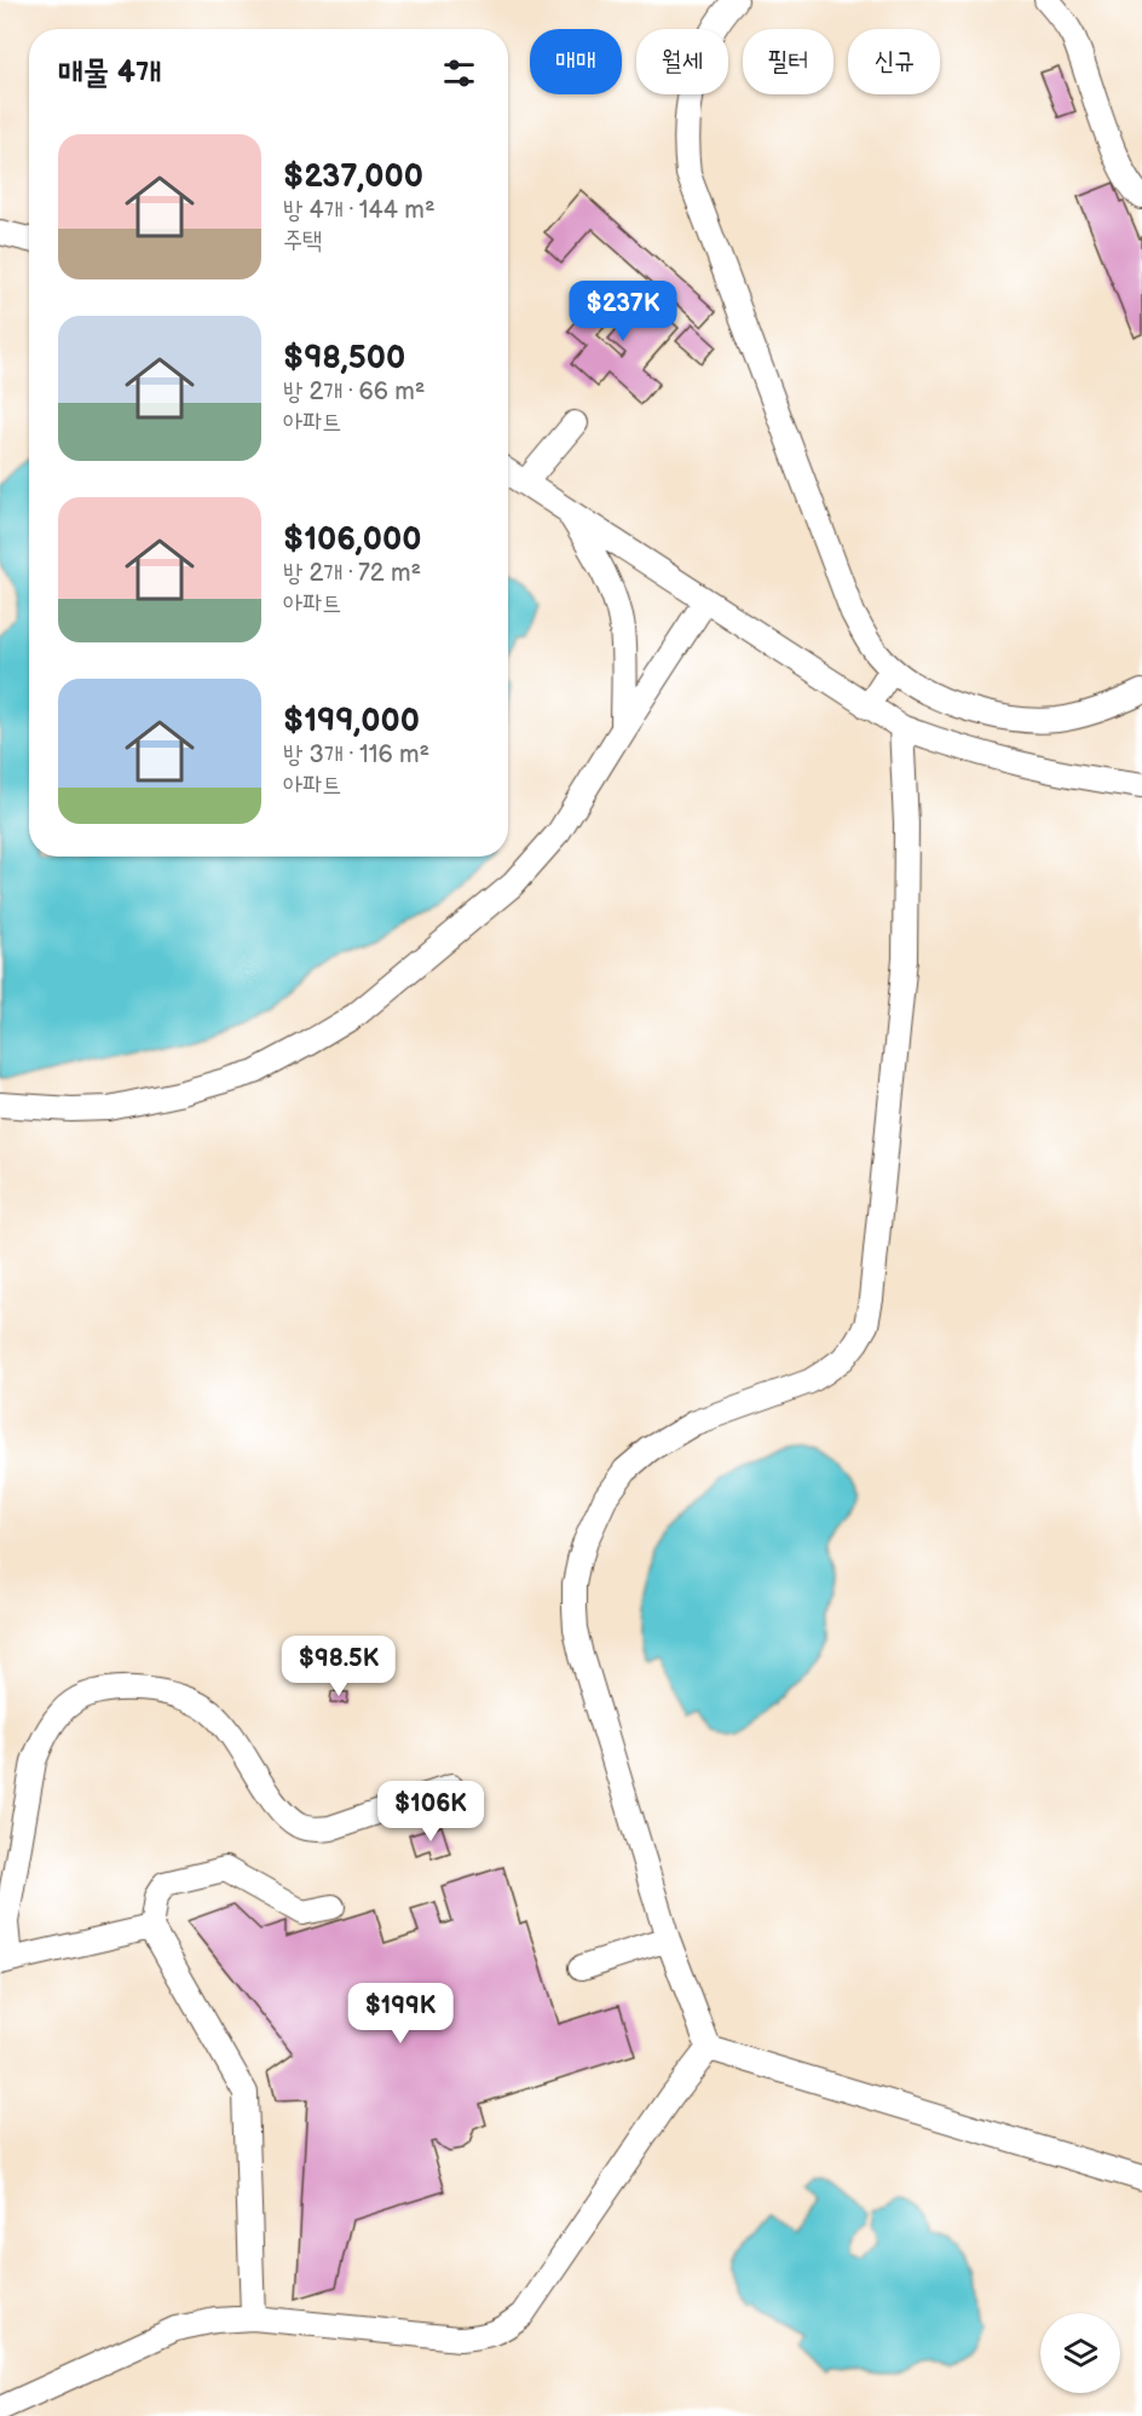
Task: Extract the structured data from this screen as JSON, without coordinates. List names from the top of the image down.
{
  "page": {
    "chip": [
      "매매",
      "월세",
      "필터",
      "신규"
    ],
    "heading": "매물 4개",
    "list": [
      {
        "name": "$237,000",
        "note": "방 4개 · 144 m² · 주택"
      },
      {
        "name": "$98,500",
        "note": "방 2개 · 66 m² · 아파트"
      },
      {
        "name": "$106,000",
        "note": "방 2개 · 72 m² · 아파트"
      },
      {
        "name": "$199,000",
        "note": "방 3개 · 116 m² · 아파트"
      }
    ],
    "price": [
      "$237K",
      "$98.5K",
      "$106K",
      "$199K"
    ]
  }
}
